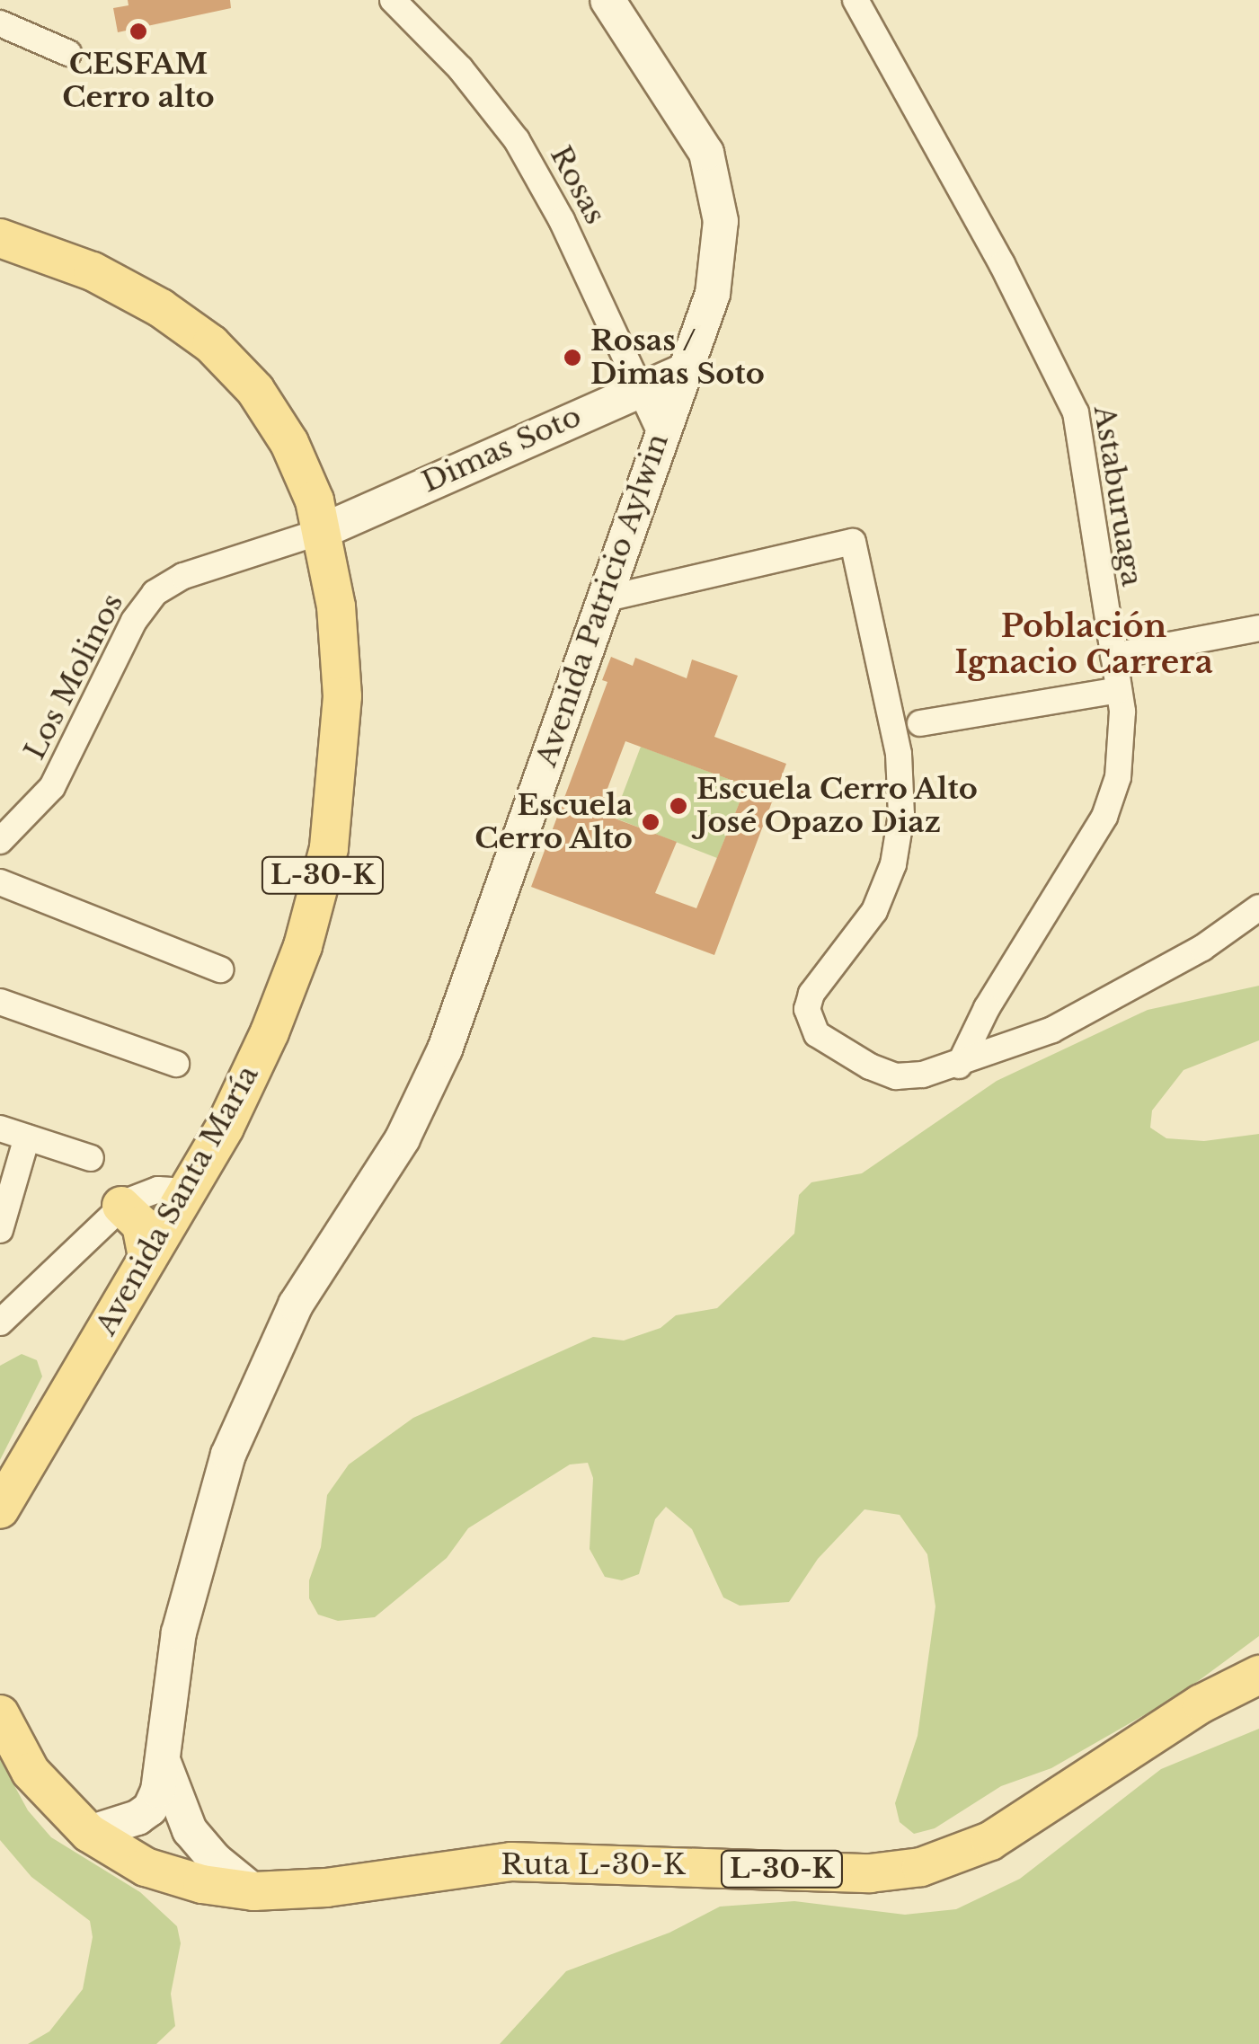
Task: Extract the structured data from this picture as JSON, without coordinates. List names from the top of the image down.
{
  "streets": {
    "main road": ["L-30-K", "Avenida Santa María", "Ruta L-30-K"],
    "street": [
      "Rosas",
      "Dimas Soto",
      "Astaburuaga",
      "Avenida Patricio Aylwin",
      "Los Molinos"
    ]
  },
  "crossings": [
    ["Rosas", "Dimas Soto"],
    ["Rosas", "Avenida Patricio Aylwin"],
    ["Dimas Soto", "Avenida Patricio Aylwin"],
    ["Dimas Soto", "Los Molinos"],
    ["Dimas Soto", "Avenida Santa María"],
    ["Avenida Patricio Aylwin", "L-30-K"],
    ["Avenida Patricio Aylwin", "Ruta L-30-K"],
    ["Los Molinos", "Avenida Santa María"],
    ["L-30-K", "Ruta L-30-K"]
  ],
  "districts": ["Población Ignacio Carrera"],
  "places": [
    "CESFAM Cerro alto",
    "Rosas / Dimas Soto",
    "Escuela Cerro Alto José Opazo Diaz",
    "Escuela Cerro Alto"
  ]
}
